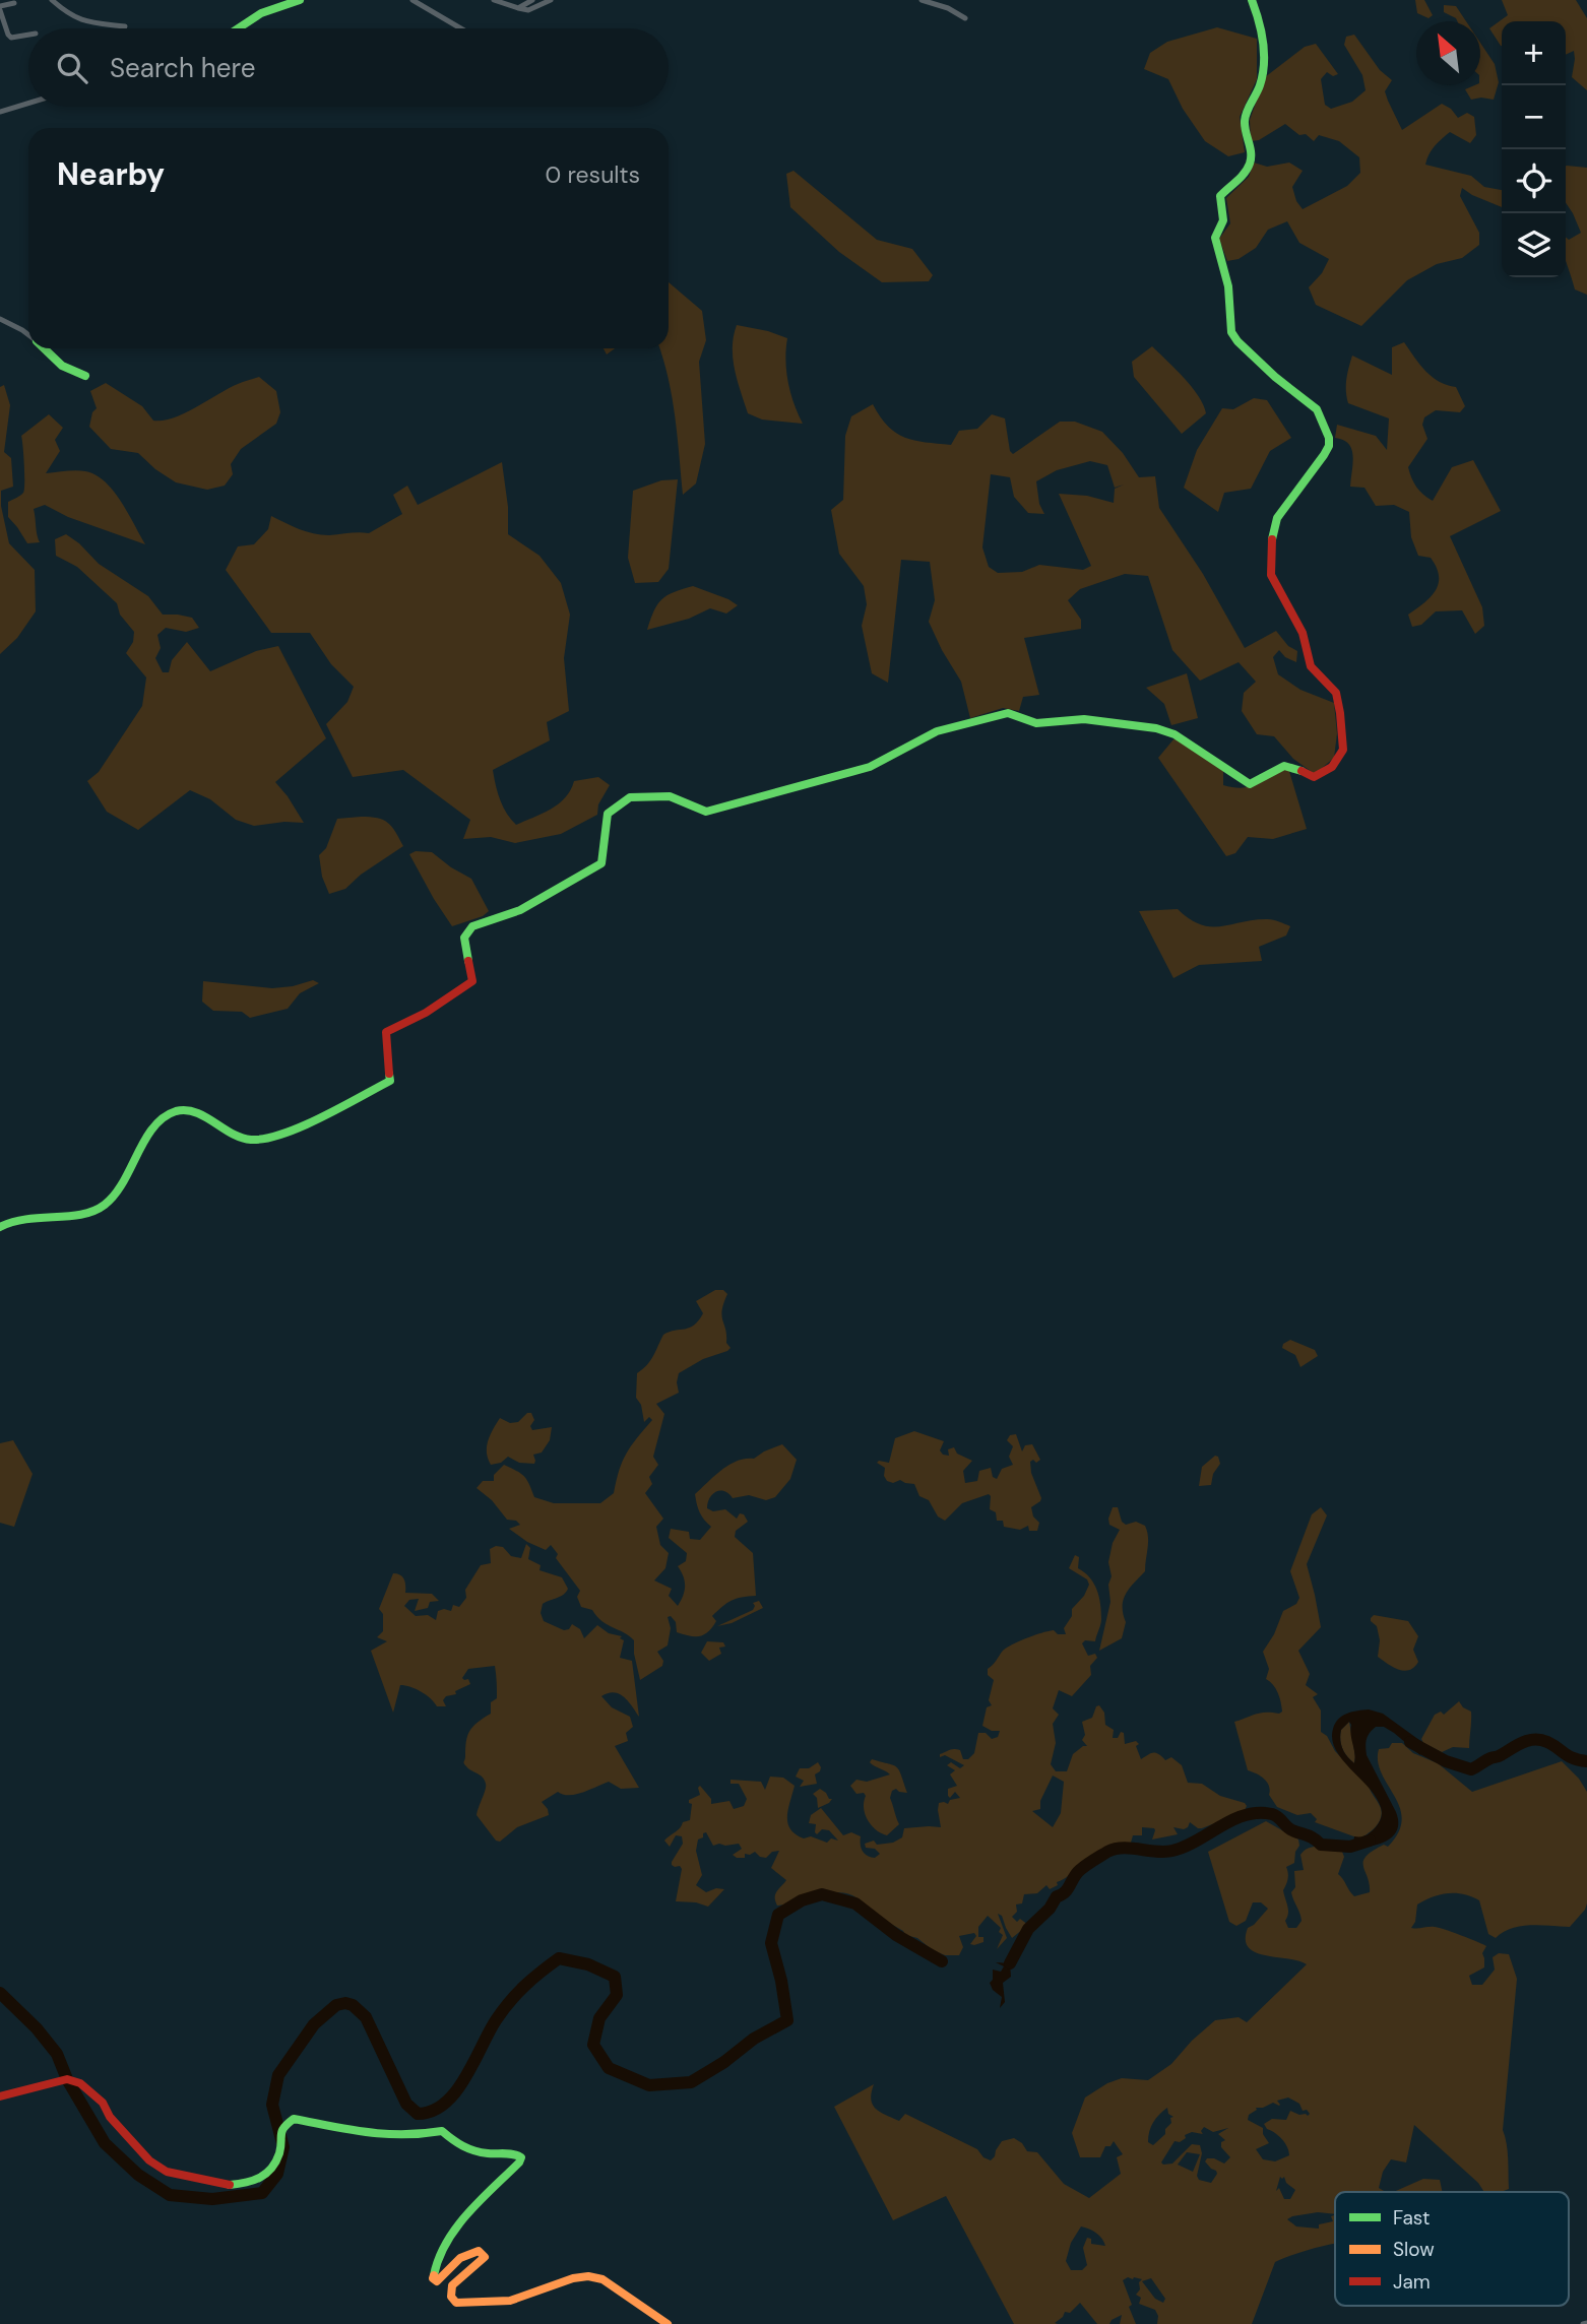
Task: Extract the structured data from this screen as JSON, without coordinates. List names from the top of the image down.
{
  "legend": ["Fast", "Slow", "Jam"],
  "north": "top left",
  "page": {
    "map_buttons": ["+", "−"],
    "search": "Search here",
    "heading": ["Nearby", "0 results"]
  }
}
